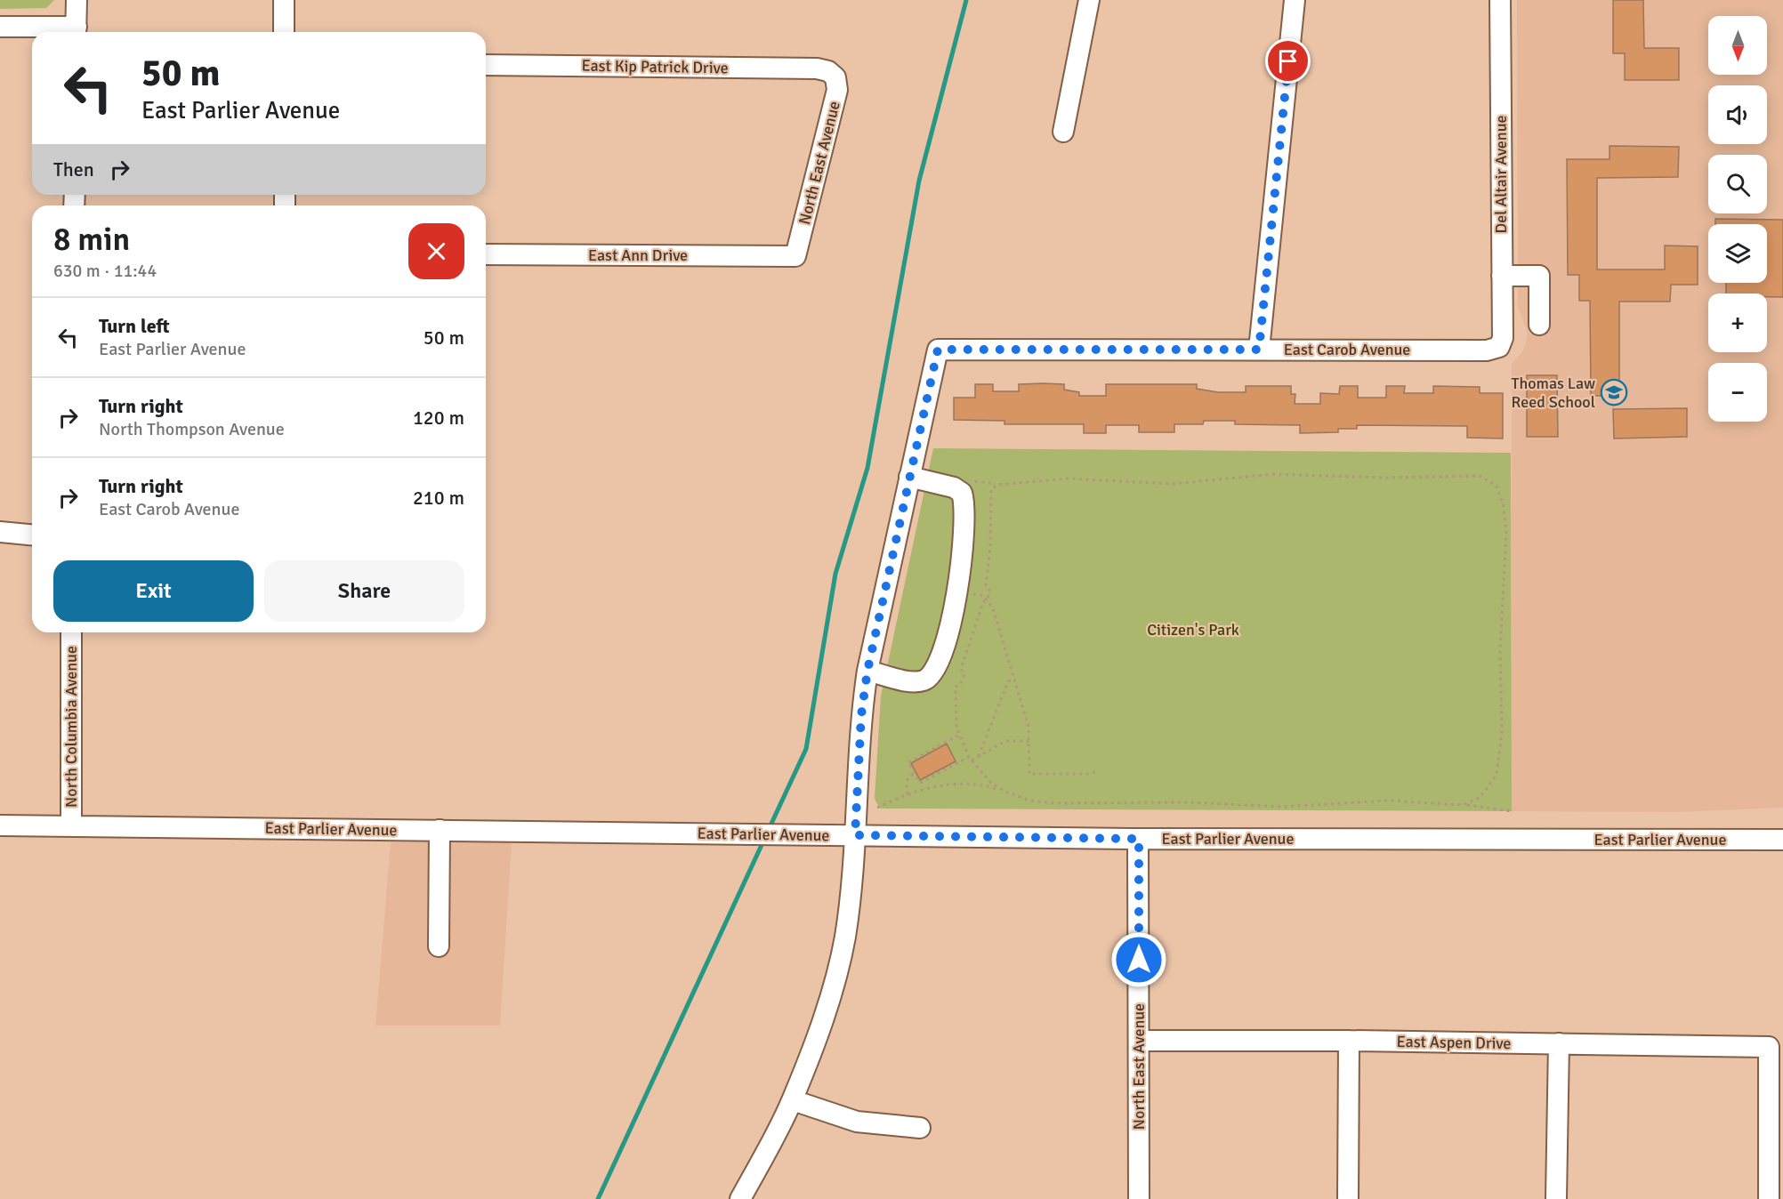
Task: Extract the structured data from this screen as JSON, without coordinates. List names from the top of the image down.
{
  "streets": {
    "street": [
      "East Kip Patrick Drive",
      "North East Avenue",
      "Del Altair Avenue",
      "East Ann Drive",
      "East Carob Avenue",
      "North Columbia Avenue",
      "East Parlier Avenue",
      "East Aspen Drive"
    ]
  },
  "crossings": [
    ["East Kip Patrick Drive", "North East Avenue"],
    ["North East Avenue", "East Ann Drive"],
    ["North East Avenue", "East Parlier Avenue"],
    ["North East Avenue", "East Aspen Drive"],
    ["Del Altair Avenue", "East Carob Avenue"],
    ["North Columbia Avenue", "East Parlier Avenue"]
  ],
  "parks": ["Citizen's Park"],
  "places": {
    "school or university": ["Thomas Law Reed School"]
  },
  "north": "bottom",
  "page": {
    "map_buttons": ["+", "−"],
    "turn": ["50 m", "East Parlier Avenue"],
    "then": "Then",
    "heading": ["8 min", "630 m · 11:44"],
    "list": [
      {
        "name": "Turn left",
        "note": "East Parlier Avenue",
        "value": "50 m"
      },
      {
        "name": "Turn right",
        "note": "North Thompson Avenue",
        "value": "120 m"
      },
      {
        "name": "Turn right",
        "note": "East Carob Avenue",
        "value": "210 m"
      }
    ],
    "buttons": ["Exit", "Share"]
  }
}
